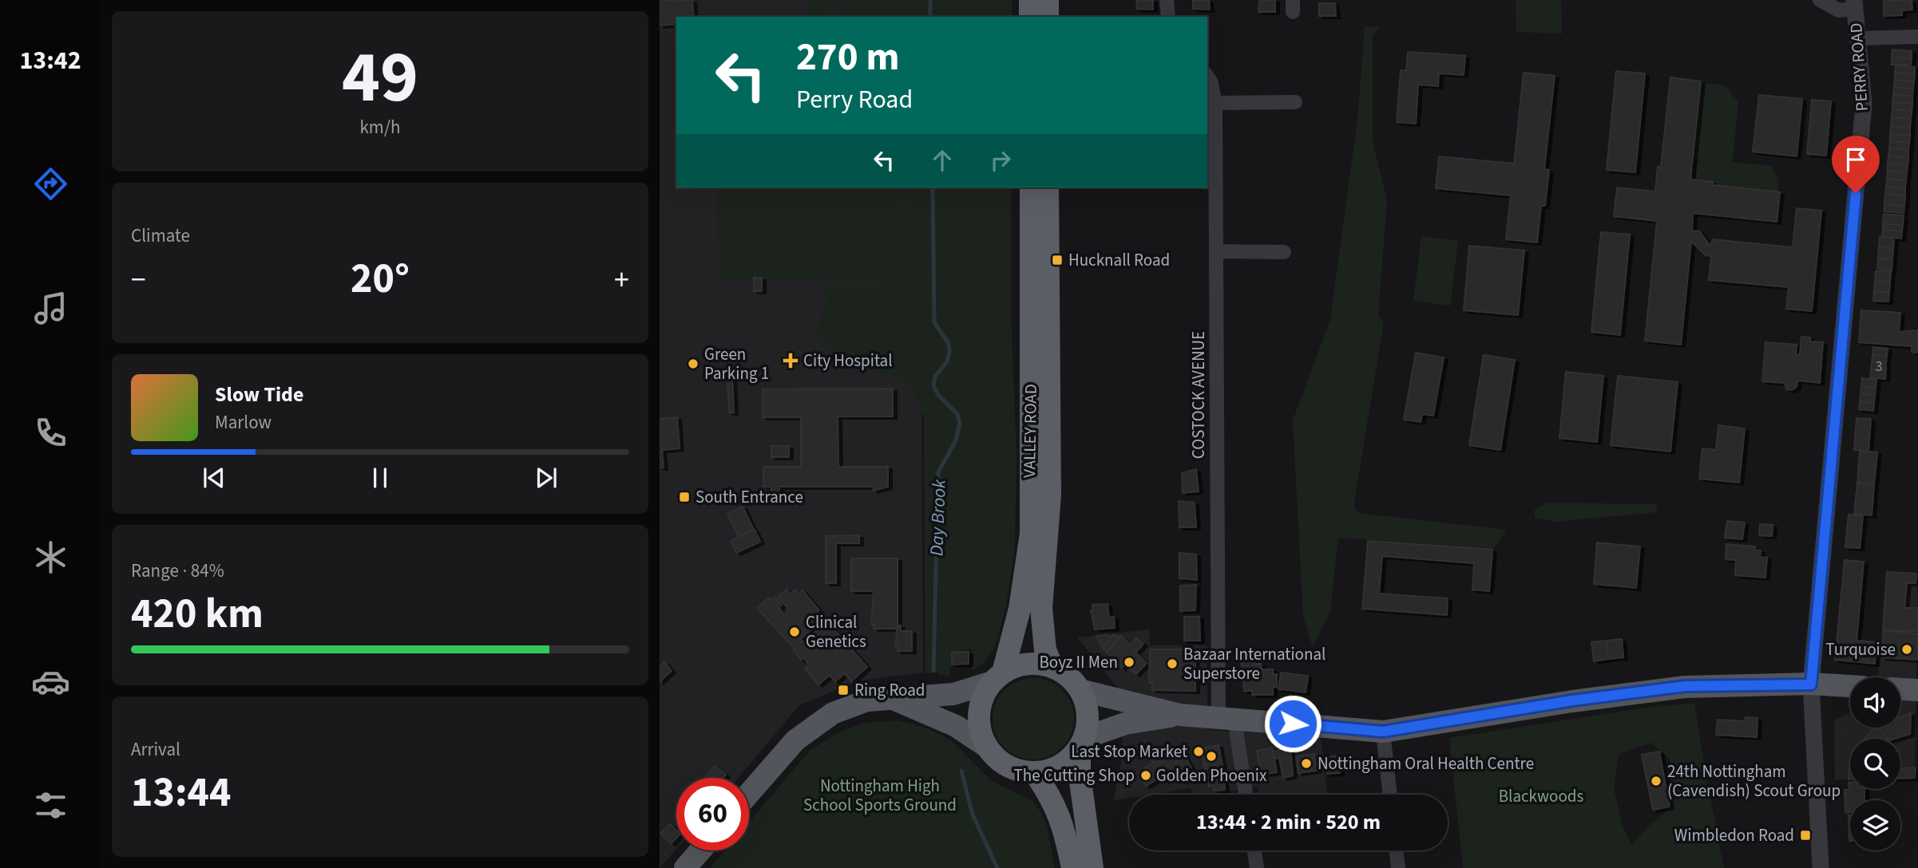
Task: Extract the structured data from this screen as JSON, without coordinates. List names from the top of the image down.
{
  "streets": {
    "highway": ["VALLEY ROAD"],
    "street": ["PERRY ROAD", "COSTOCK AVENUE"]
  },
  "water": ["Day Brook"],
  "parks": ["Nottingham High School Sports Ground", "Blackwoods"],
  "places": {
    "transit": [
      "Hucknall Road",
      "South Entrance",
      "Ring Road",
      "Wimbledon Road"
    ],
    "health": ["City Hospital"],
    "other": [
      "Green Parking 1",
      "Clinical Genetics",
      "Turquoise",
      "Boyz II Men",
      "Bazaar International Superstore",
      "Last Stop Market",
      "Golden Phoenix",
      "Nottingham Oral Health Centre",
      "The Cutting Shop",
      "24th Nottingham (Cavendish) Scout Group"
    ]
  },
  "house_numbers": ["3"],
  "page": {
    "tabs": "13:42",
    "tile": [
      ["49", "km/h"],
      "Climate",
      ["Range · 84%", "420 km"],
      ["Arrival", "13:44"]
    ],
    "turn": ["270 m", "Perry Road"],
    "heat": ["−", "20°", "+"],
    "song": ["Slow Tide", "Marlow"],
    "limit": "60",
    "trip": "13:44 · 2 min · 520 m"
  }
}
